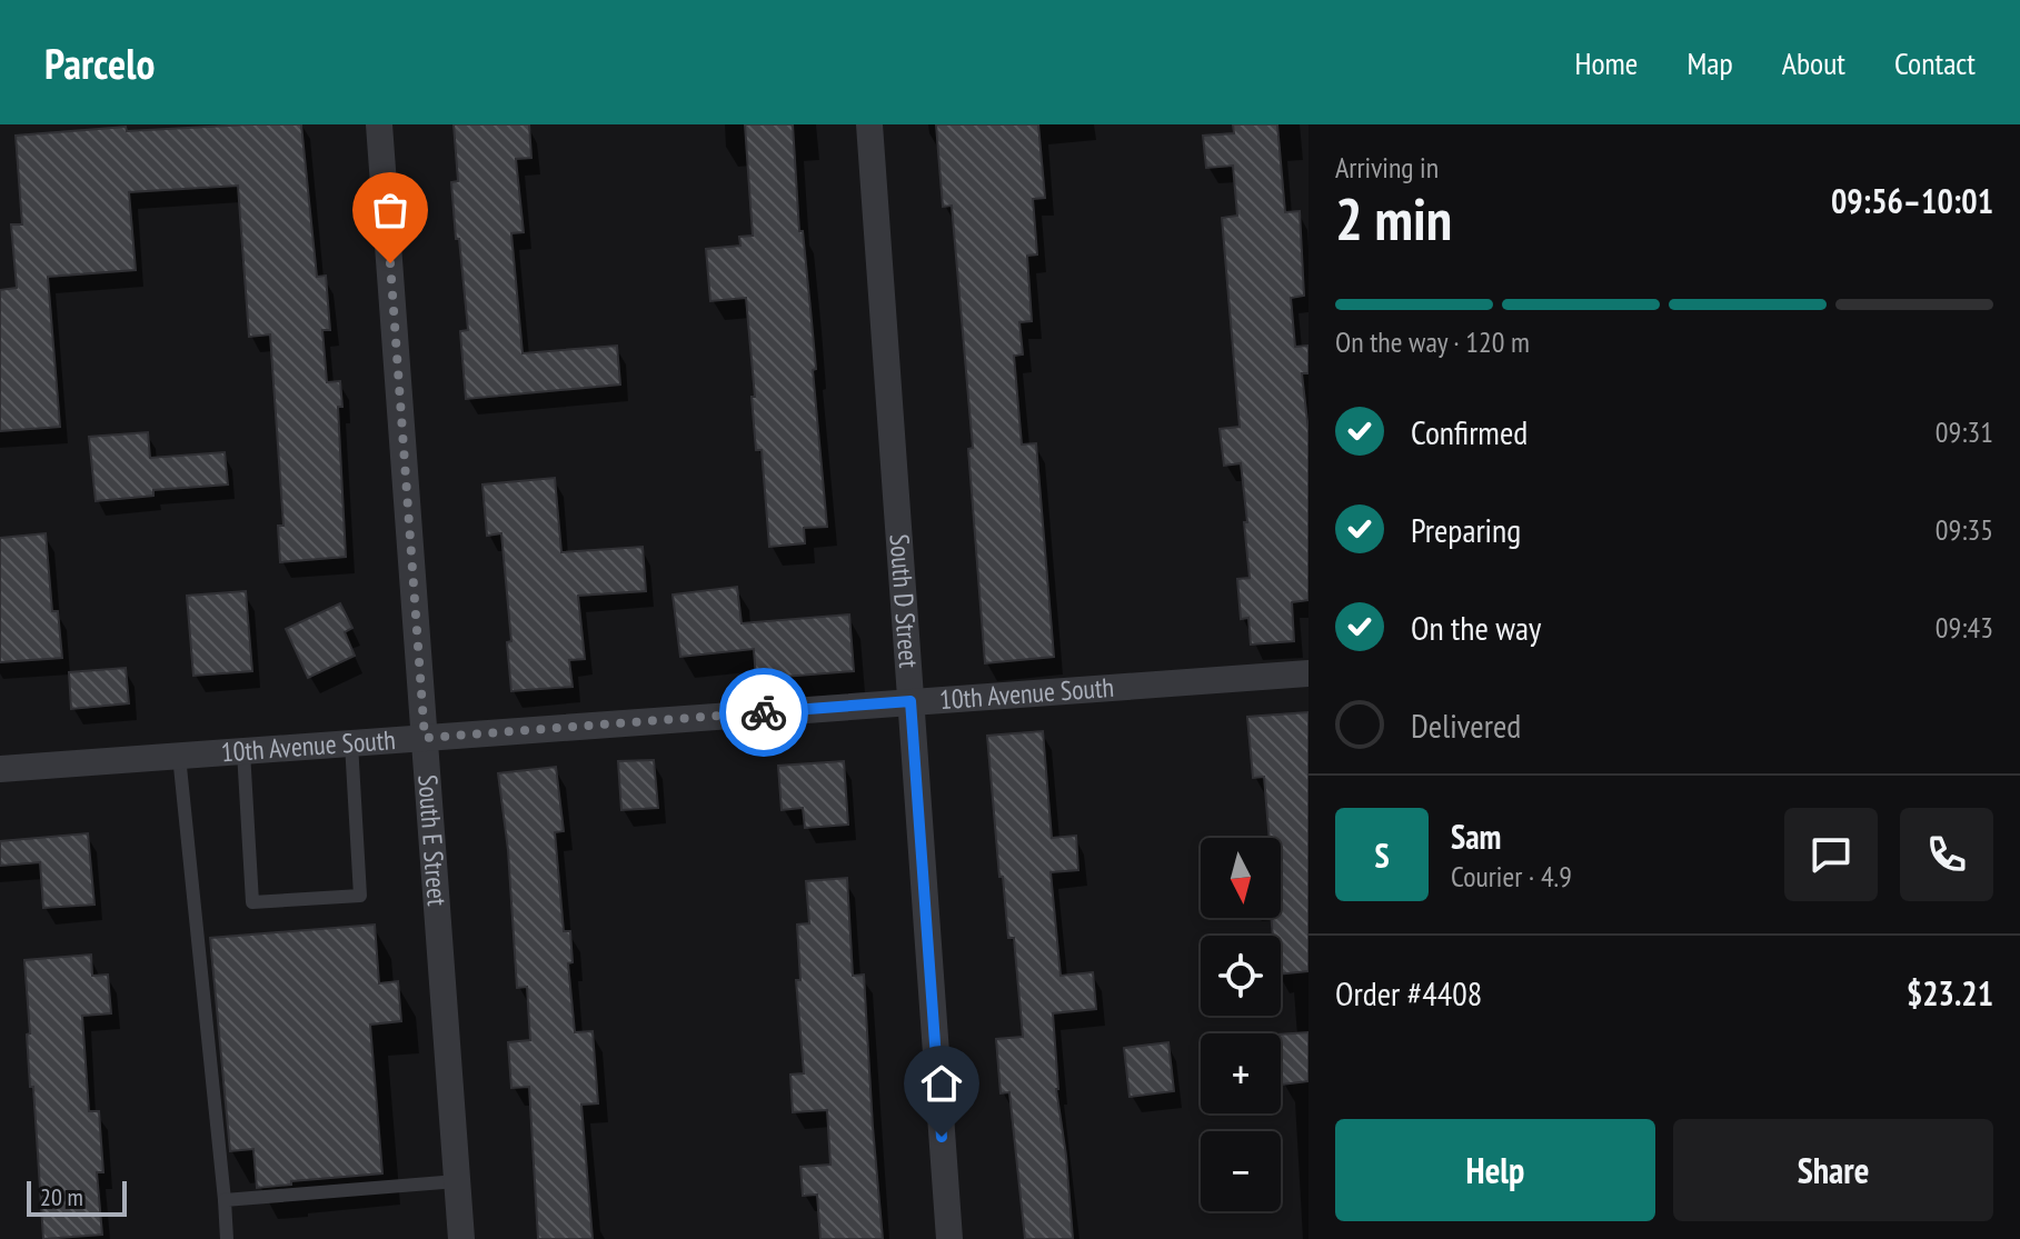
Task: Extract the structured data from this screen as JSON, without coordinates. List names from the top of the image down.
{
  "streets": {
    "street": ["South D Street", "10th Avenue South", "South E Street"]
  },
  "crossings": [
    ["South D Street", "10th Avenue South"],
    ["10th Avenue South", "South E Street"]
  ],
  "scale_bar": "20 m",
  "north": "bottom",
  "page": {
    "header": "Parcelo",
    "nav": [
      "Home",
      "Map",
      "About",
      "Contact"
    ],
    "heading": ["2 min", "Arriving in", "09:56–10:01"],
    "panel": [
      "Sam",
      "Courier · 4.9",
      "Order #4408",
      "$23.21"
    ],
    "bar": "On the way · 120 m",
    "list": [
      ["Confirmed", "09:31"],
      ["Preparing", "09:35"],
      ["On the way", "09:43"],
      "Delivered"
    ],
    "round": "S",
    "map_buttons": ["+", "−"],
    "buttons": ["Help", "Share"],
    "scale": "20 m"
  }
}
